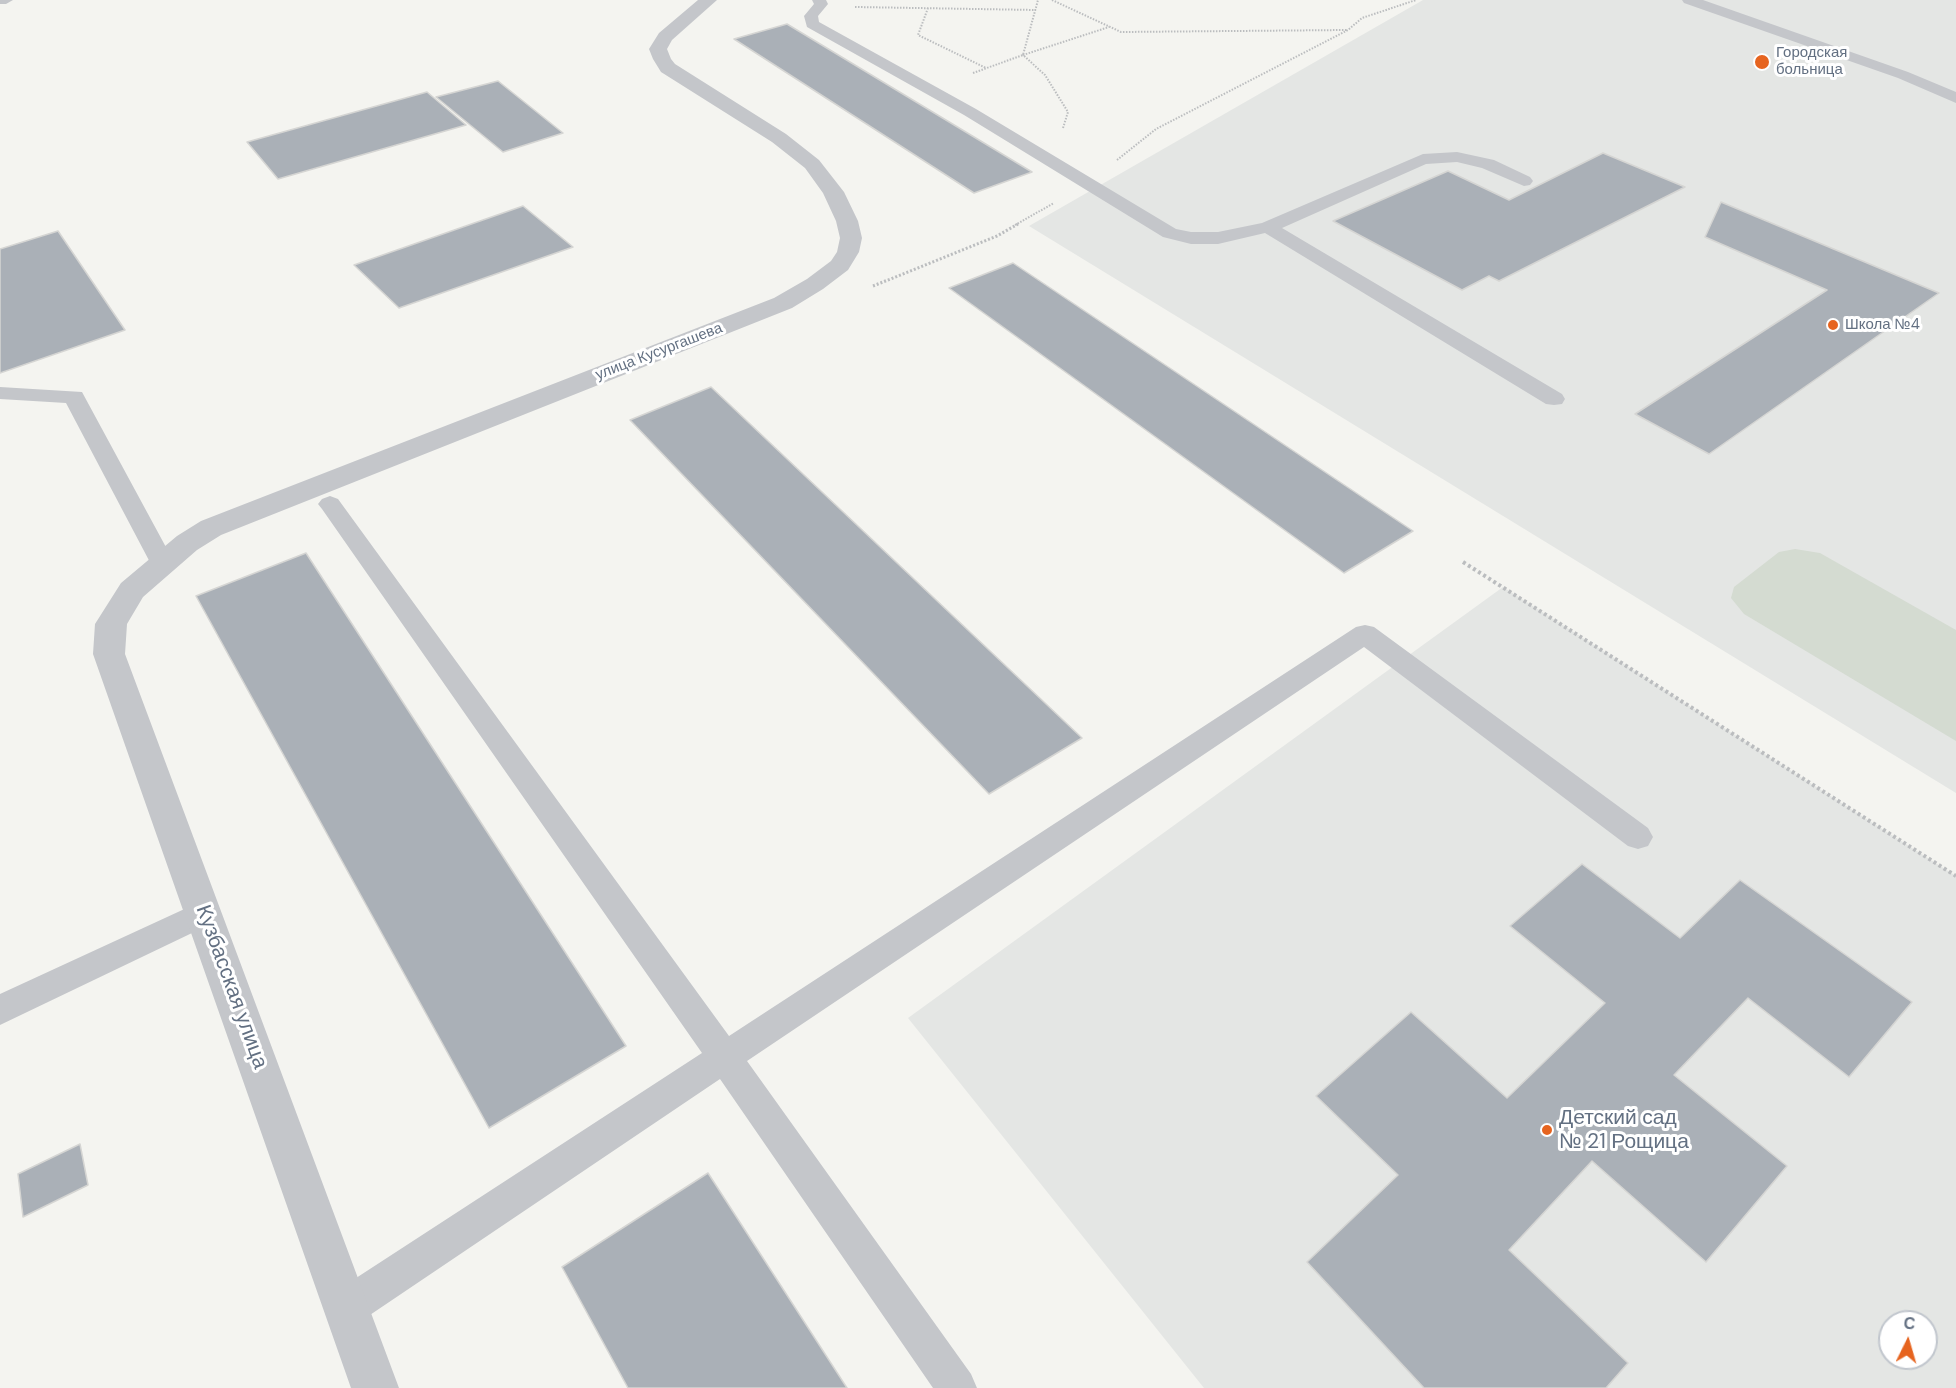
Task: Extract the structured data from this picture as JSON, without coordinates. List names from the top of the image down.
{
  "streets": {
    "street": ["улица Кусургашева", "Кузбасская улица"]
  },
  "crossings": [
    ["улица Кусургашева", "Кузбасская улица"]
  ],
  "places": ["Городская больница", "Школа №4", "Детский сад № 21 Рощица"],
  "north": "top"
}
